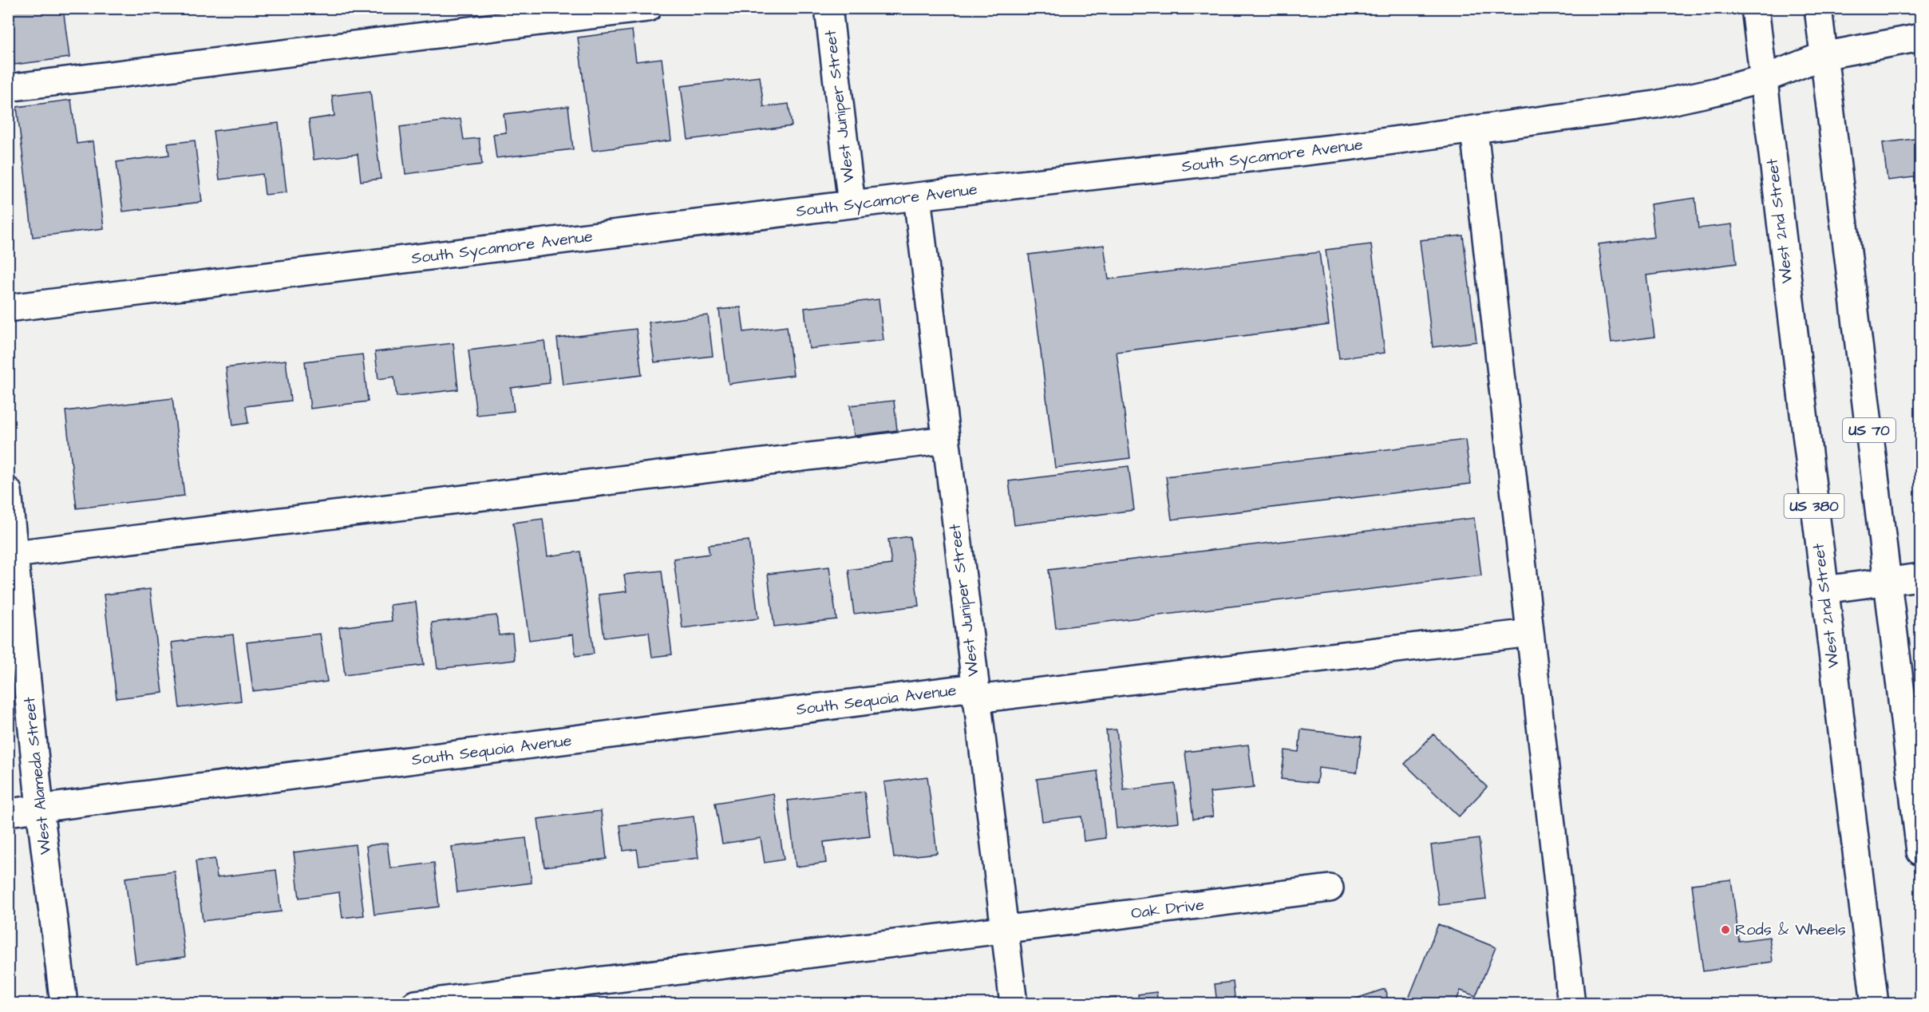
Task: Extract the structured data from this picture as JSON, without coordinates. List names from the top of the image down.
{
  "streets": {
    "street": [
      "West Juniper Street",
      "South Sycamore Avenue",
      "West 2nd Street",
      "US 70",
      "US 380",
      "South Sequoia Avenue",
      "West Alameda Street",
      "Oak Drive"
    ]
  },
  "crossings": [
    ["West Juniper Street", "South Sycamore Avenue"],
    ["West Juniper Street", "South Sequoia Avenue"],
    ["West Juniper Street", "Oak Drive"],
    ["South Sycamore Avenue", "West 2nd Street"],
    ["South Sycamore Avenue", "US 70"],
    ["South Sequoia Avenue", "West Alameda Street"]
  ],
  "places": ["Rods & Wheels"]
}
